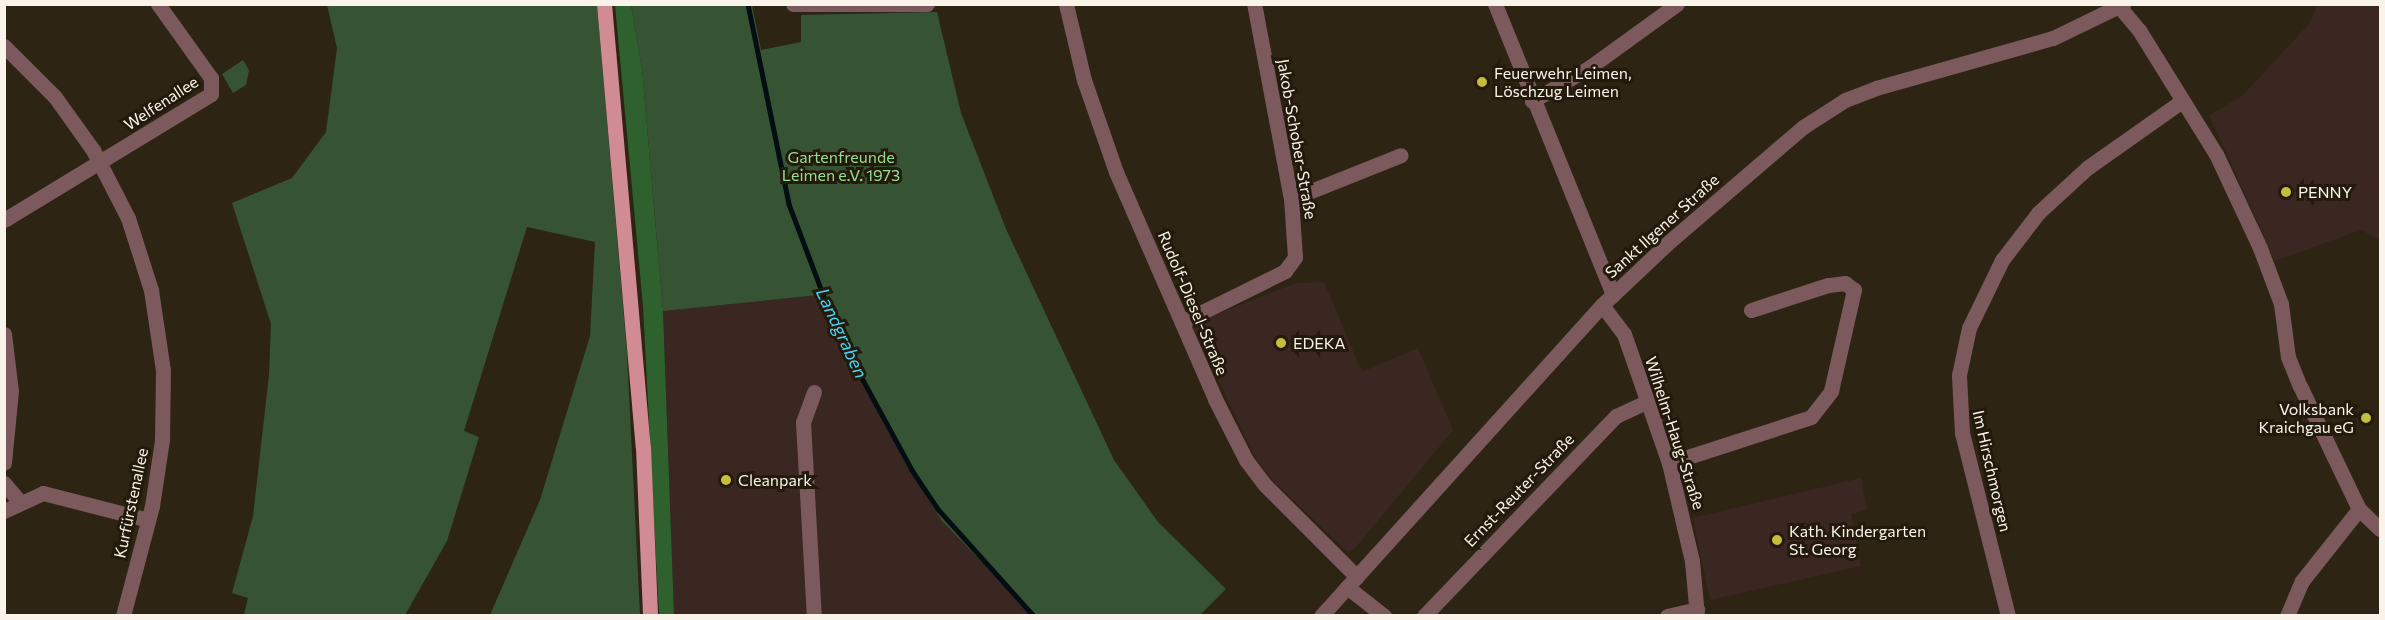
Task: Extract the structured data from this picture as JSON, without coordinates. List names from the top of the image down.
{
  "streets": {
    "street": [
      "Welfenallee",
      "Jakob-Schober-Straße",
      "Sankt Ilgener Straße",
      "Rudolf-Diesel-Straße",
      "Wilhelm-Haug-Straße",
      "Im Hirschmorgen",
      "Ernst-Reuter-Straße",
      "Kurfürstenallee"
    ]
  },
  "crossings": [
    ["Welfenallee", "Kurfürstenallee"],
    ["Jakob-Schober-Straße", "Rudolf-Diesel-Straße"],
    ["Sankt Ilgener Straße", "Rudolf-Diesel-Straße"],
    ["Sankt Ilgener Straße", "Wilhelm-Haug-Straße"],
    ["Wilhelm-Haug-Straße", "Ernst-Reuter-Straße"]
  ],
  "water": ["Landgraben"],
  "parks": ["Gartenfreunde Leimen e.V. 1973"],
  "places": [
    "Feuerwehr Leimen, Löschzug Leimen",
    "PENNY",
    "EDEKA",
    "Volksbank Kraichgau eG",
    "Cleanpark",
    "Kath. Kindergarten St. Georg"
  ]
}
